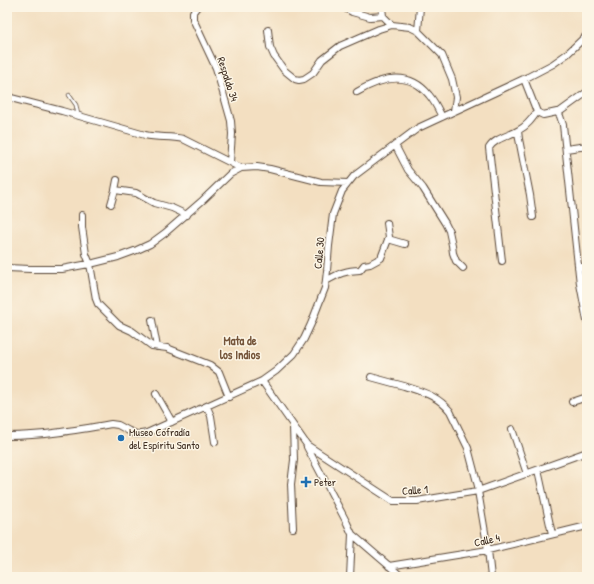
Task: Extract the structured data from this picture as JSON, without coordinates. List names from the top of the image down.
{
  "streets": {
    "street": [
      "Respaldo 34",
      "Calle 30",
      "Calle 1",
      "Calle 4"
    ]
  },
  "crossings": [
    ["Calle 30", "Calle 1"]
  ],
  "districts": ["Mata de los Indios"],
  "places": {
    "other": ["Museo Cofradía del Espíritu Santo"],
    "health": ["Peter"]
  }
}
